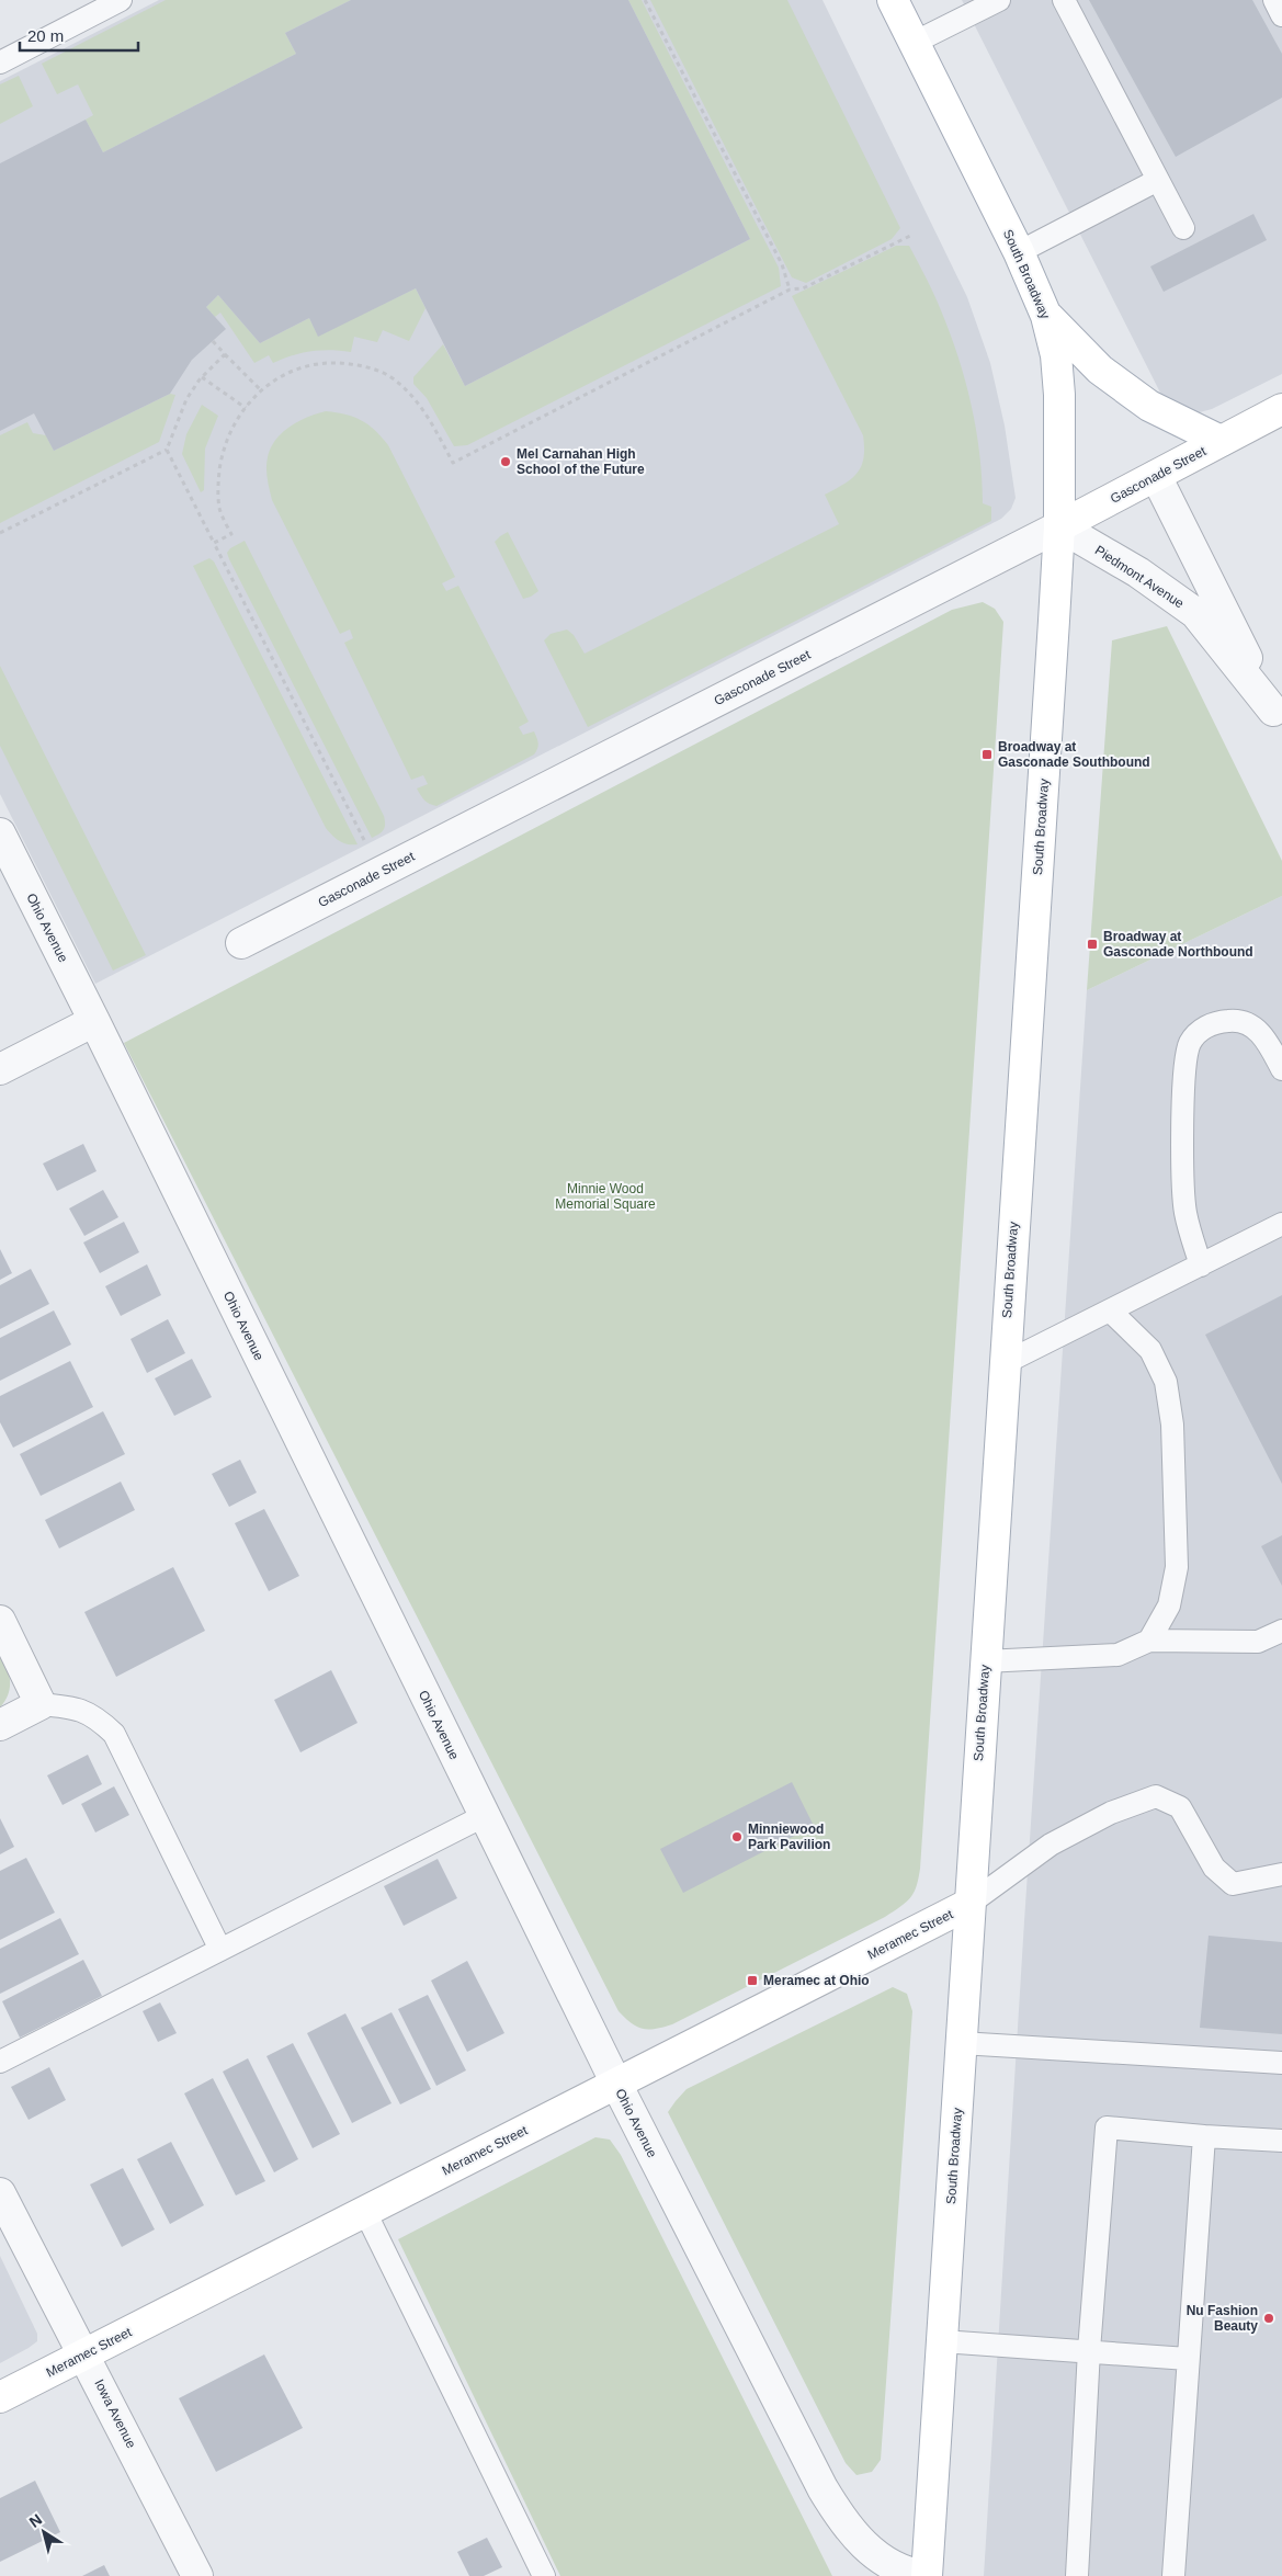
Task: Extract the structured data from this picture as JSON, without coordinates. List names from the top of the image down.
{
  "streets": {
    "main road": ["South Broadway", "Gasconade Street", "Meramec Street"],
    "street": ["Piedmont Avenue", "Ohio Avenue", "Iowa Avenue"]
  },
  "crossings": [
    ["South Broadway", "Gasconade Street"],
    ["South Broadway", "Piedmont Avenue"],
    ["South Broadway", "Ohio Avenue"],
    ["South Broadway", "Meramec Street"],
    ["Gasconade Street", "Piedmont Avenue"],
    ["Ohio Avenue", "Meramec Street"],
    ["Meramec Street", "Iowa Avenue"]
  ],
  "parks": ["Minnie Wood Memorial Square"],
  "places": {
    "other": ["Mel Carnahan High School of the Future", "Minniewood Park Pavilion", "Nu Fashion Beauty"],
    "transit": ["Broadway at Gasconade Southbound", "Broadway at Gasconade Northbound", "Meramec at Ohio"]
  },
  "scale_bar": "20 m",
  "north": "top left"
}
